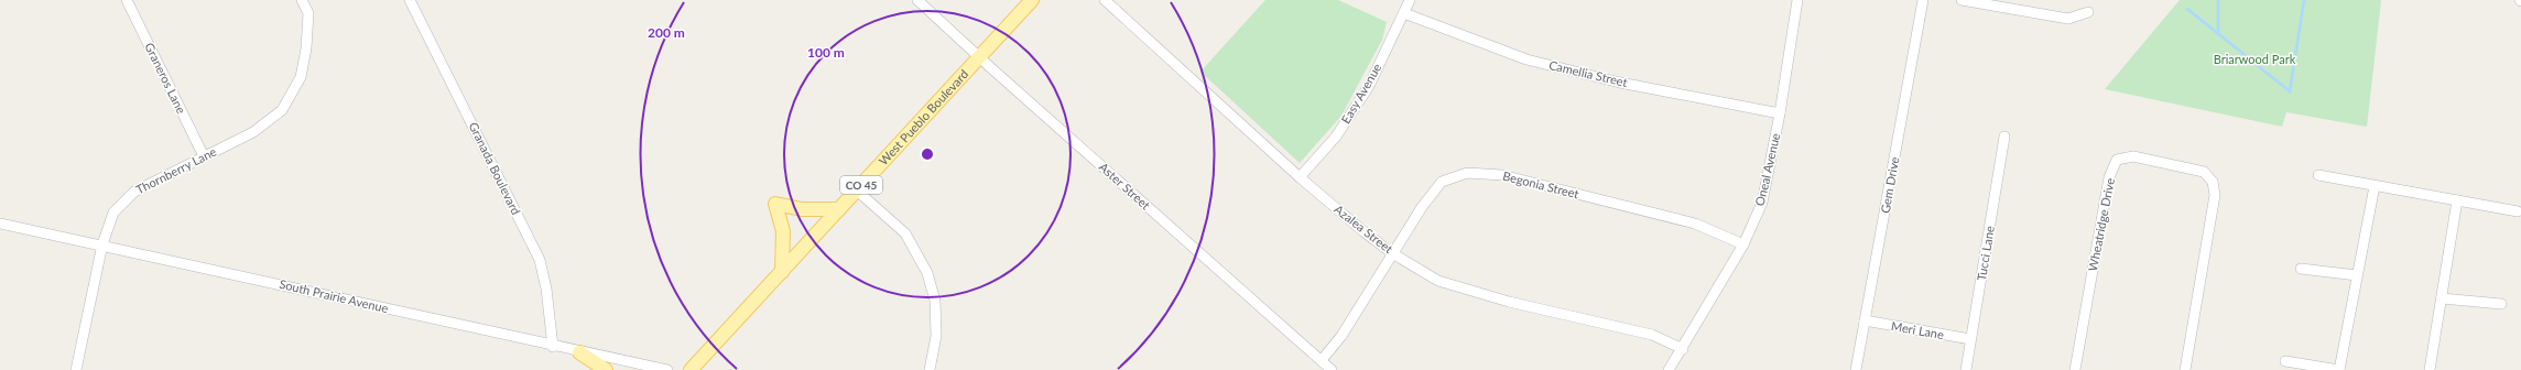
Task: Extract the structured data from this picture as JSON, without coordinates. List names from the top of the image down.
{
  "streets": {
    "main road": ["West Pueblo Boulevard", "CO 45"],
    "street": [
      "Camellia Street",
      "Graneros Lane",
      "Easy Avenue",
      "Granada Boulevard",
      "Oneal Avenue",
      "Thornberry Lane",
      "Begonia Street",
      "Gem Drive",
      "Aster Street",
      "Wheatridge Drive",
      "Azalea Street",
      "Tucci Lane",
      "South Prairie Avenue",
      "Meri Lane"
    ]
  },
  "crossings": [
    ["Camellia Street", "Easy Avenue"],
    ["Camellia Street", "Oneal Avenue"],
    ["Graneros Lane", "Thornberry Lane"],
    ["Easy Avenue", "Azalea Street"],
    ["West Pueblo Boulevard", "Aster Street"],
    ["Granada Boulevard", "South Prairie Avenue"],
    ["Oneal Avenue", "Begonia Street"],
    ["Oneal Avenue", "Azalea Street"],
    ["Thornberry Lane", "South Prairie Avenue"],
    ["Begonia Street", "Aster Street"],
    ["Begonia Street", "Azalea Street"],
    ["Gem Drive", "Meri Lane"],
    ["Tucci Lane", "Meri Lane"]
  ],
  "parks": ["Briarwood Park"],
  "rings": ["200 m", "100 m"]
}
